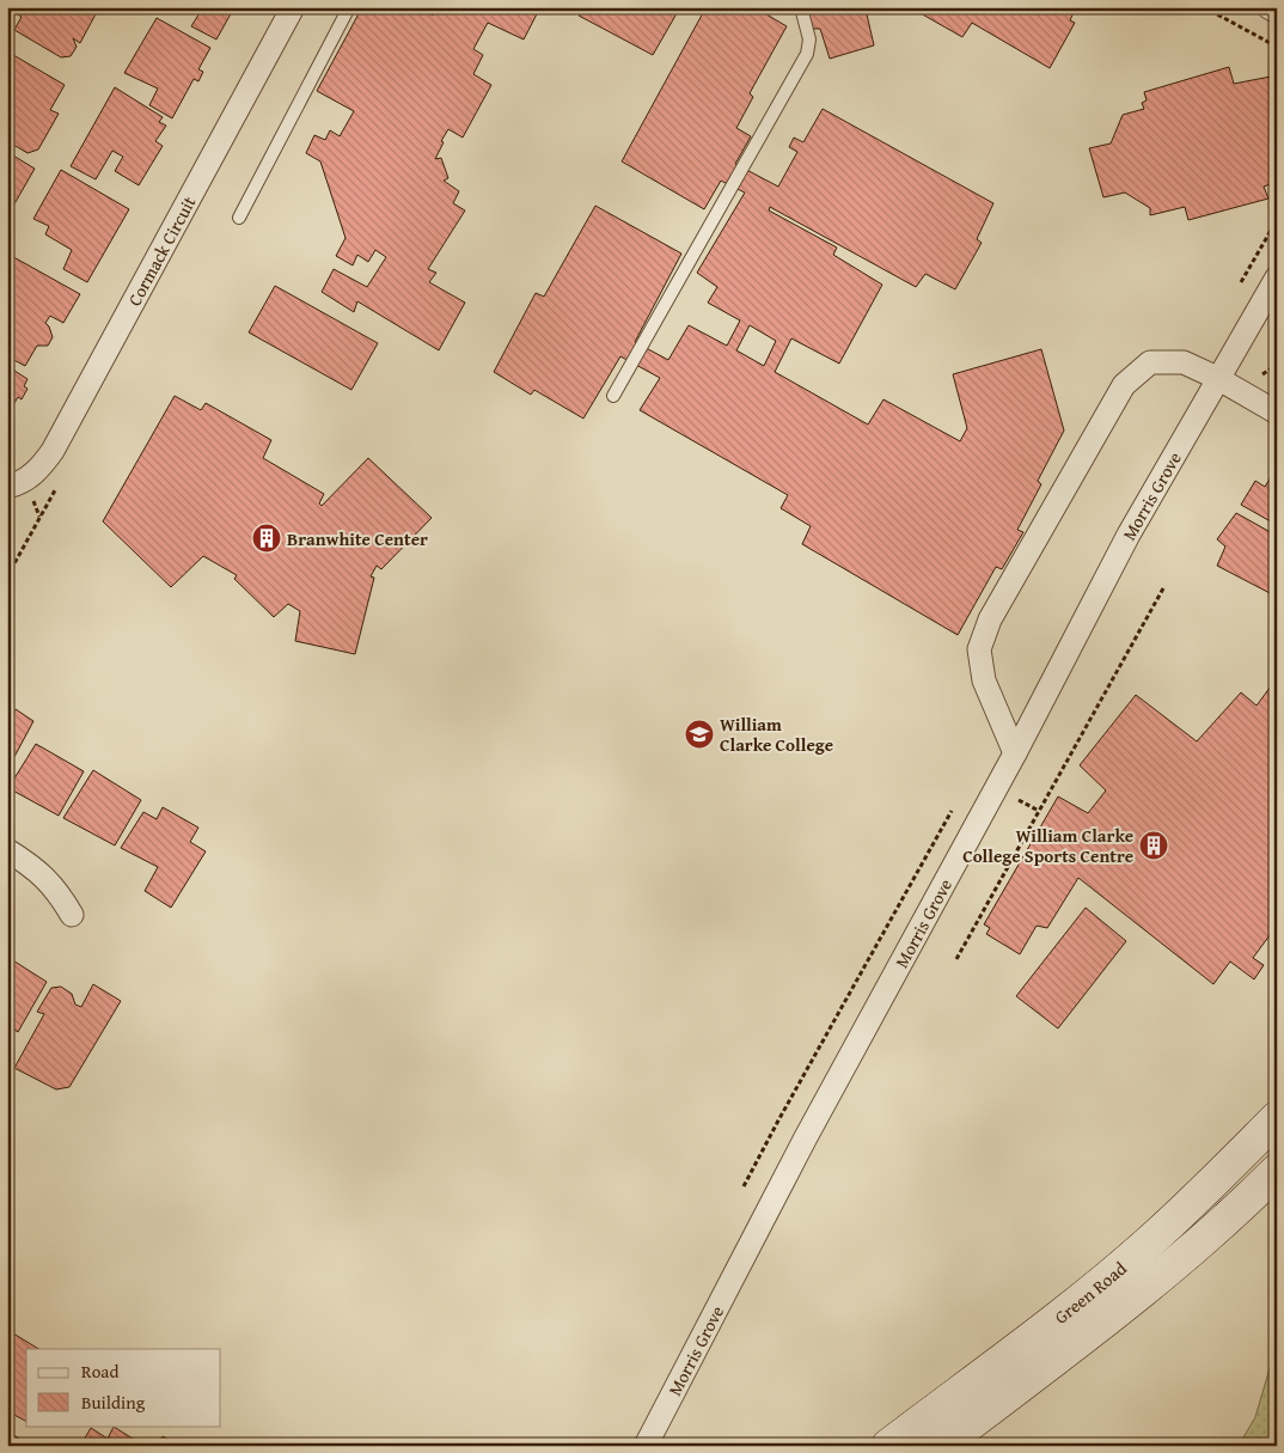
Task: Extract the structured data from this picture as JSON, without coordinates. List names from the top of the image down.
{
  "streets": {
    "main road": ["Green Road"],
    "street": ["Cormack Circuit", "Morris Grove"]
  },
  "places": {
    "building": ["Branwhite Center", "William Clarke College Sports Centre"],
    "school or university": ["William Clarke College"]
  },
  "legend": ["Road", "Building"]
}
